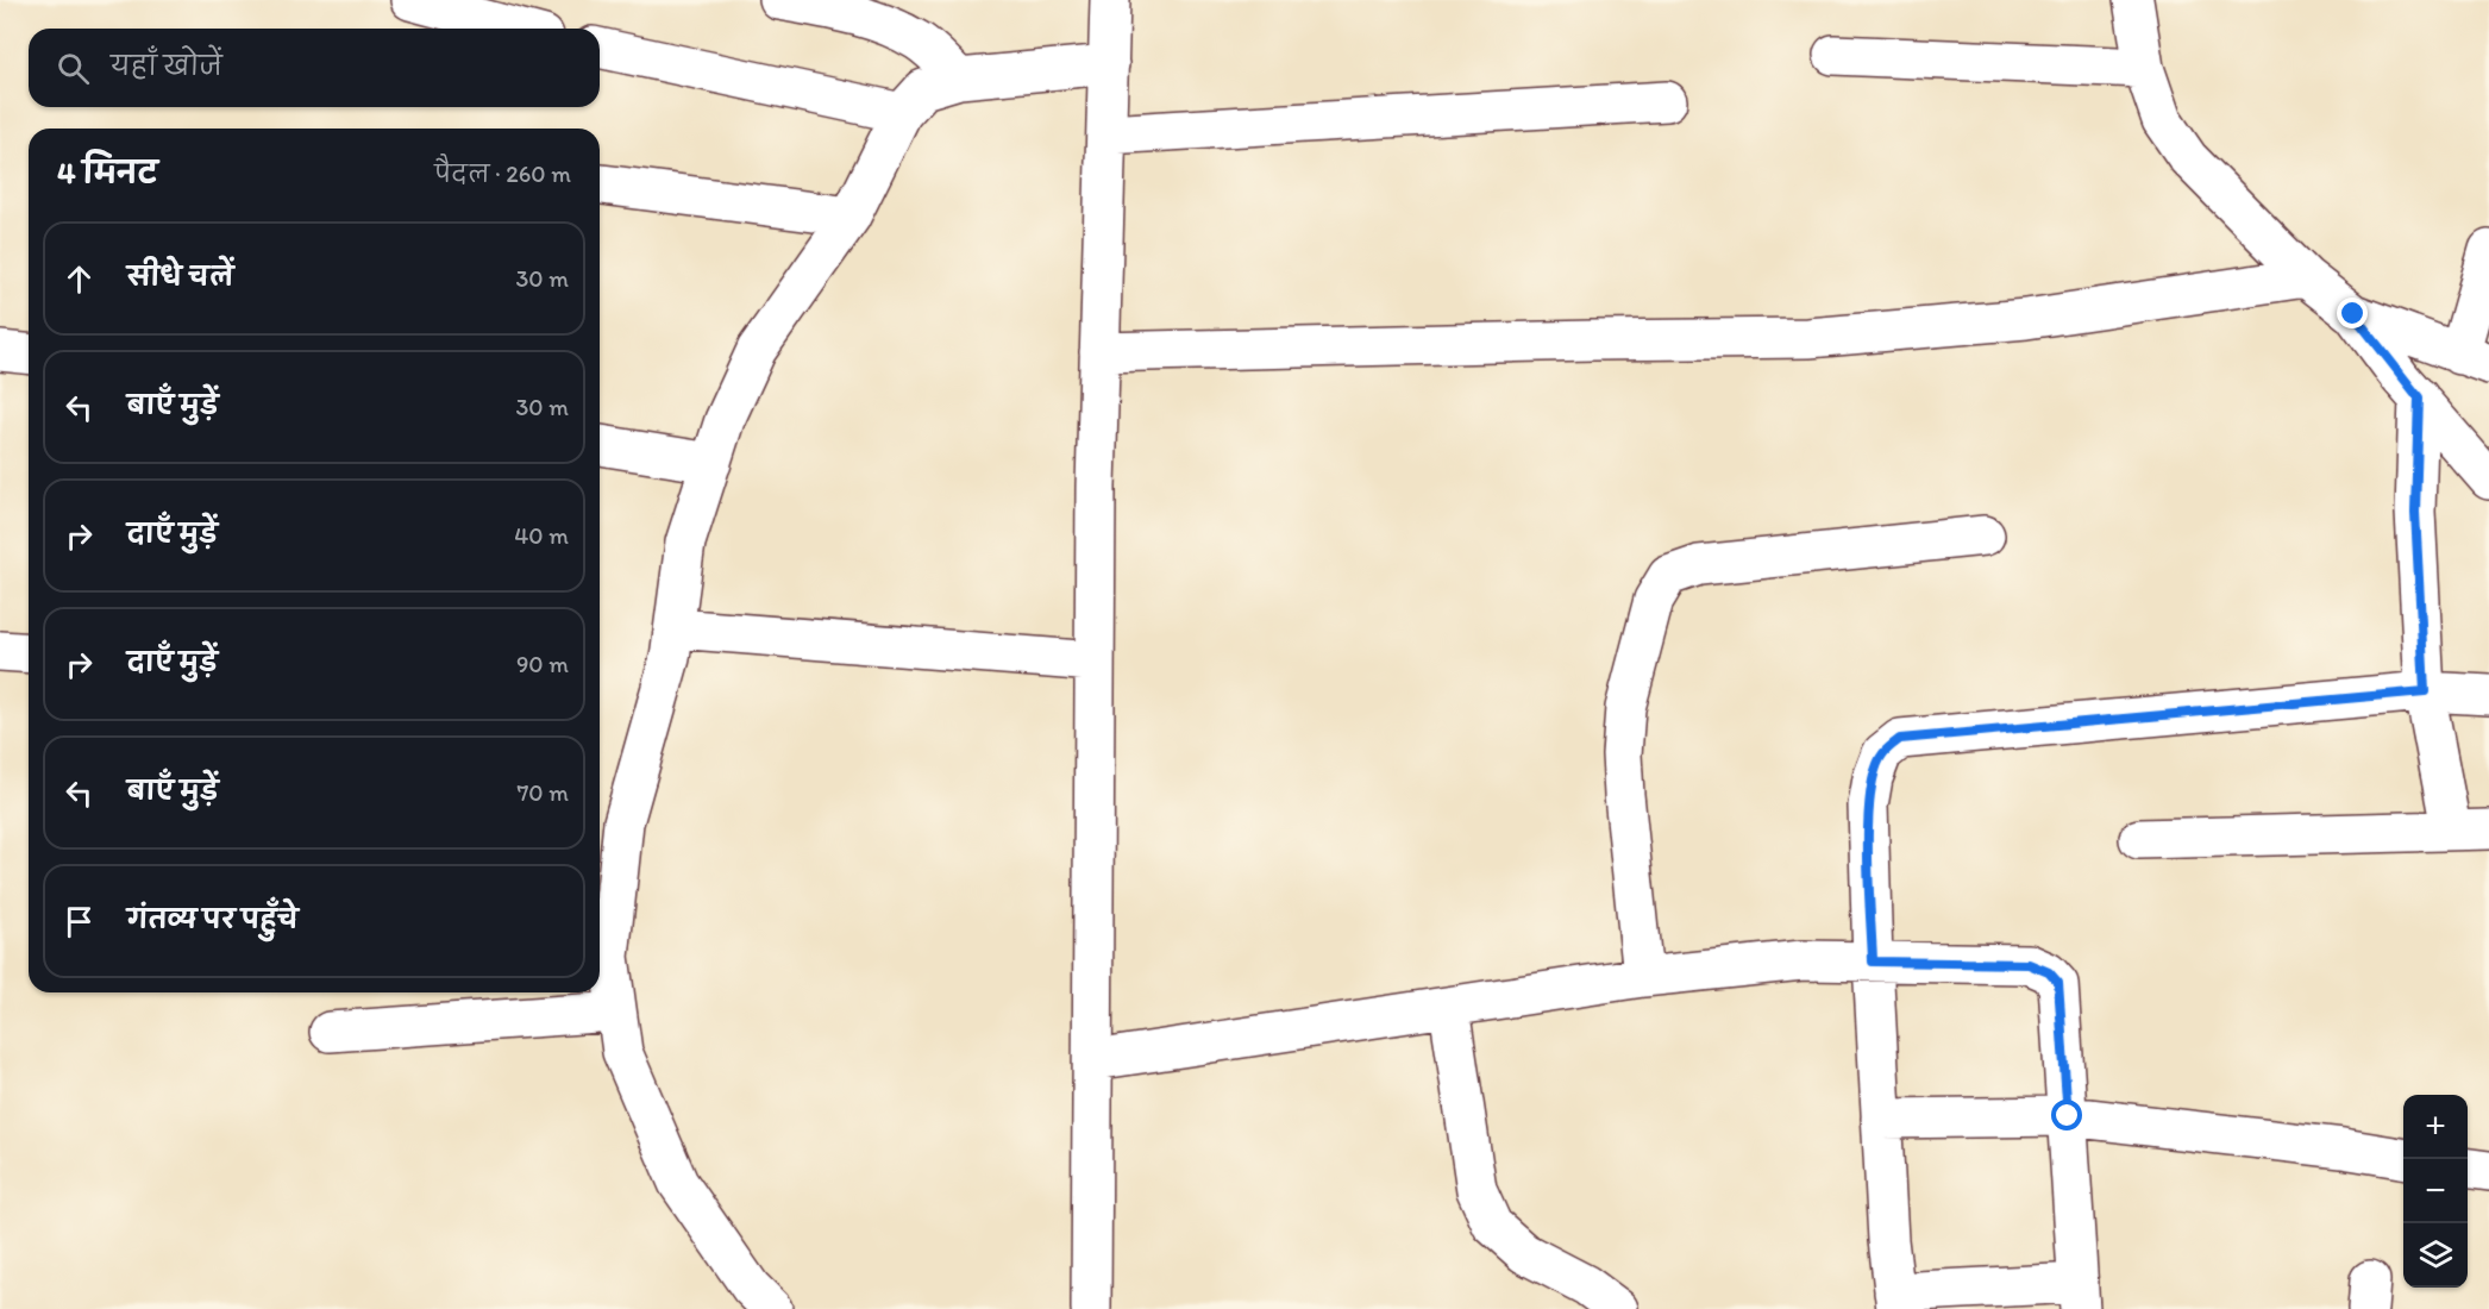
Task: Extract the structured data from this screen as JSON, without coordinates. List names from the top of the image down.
{
  "page": {
    "search": "यहाँ खोजें",
    "heading": ["4 मिनट", "पैदल · 260 m"],
    "list": [
      ["सीधे चलें", "30 m"],
      ["बाएँ मुड़ें", "30 m"],
      ["दाएँ मुड़ें", "40 m"],
      ["दाएँ मुड़ें", "90 m"],
      ["बाएँ मुड़ें", "70 m"],
      "गंतव्य पर पहुँचे"
    ],
    "map_buttons": ["+", "−"]
  }
}
